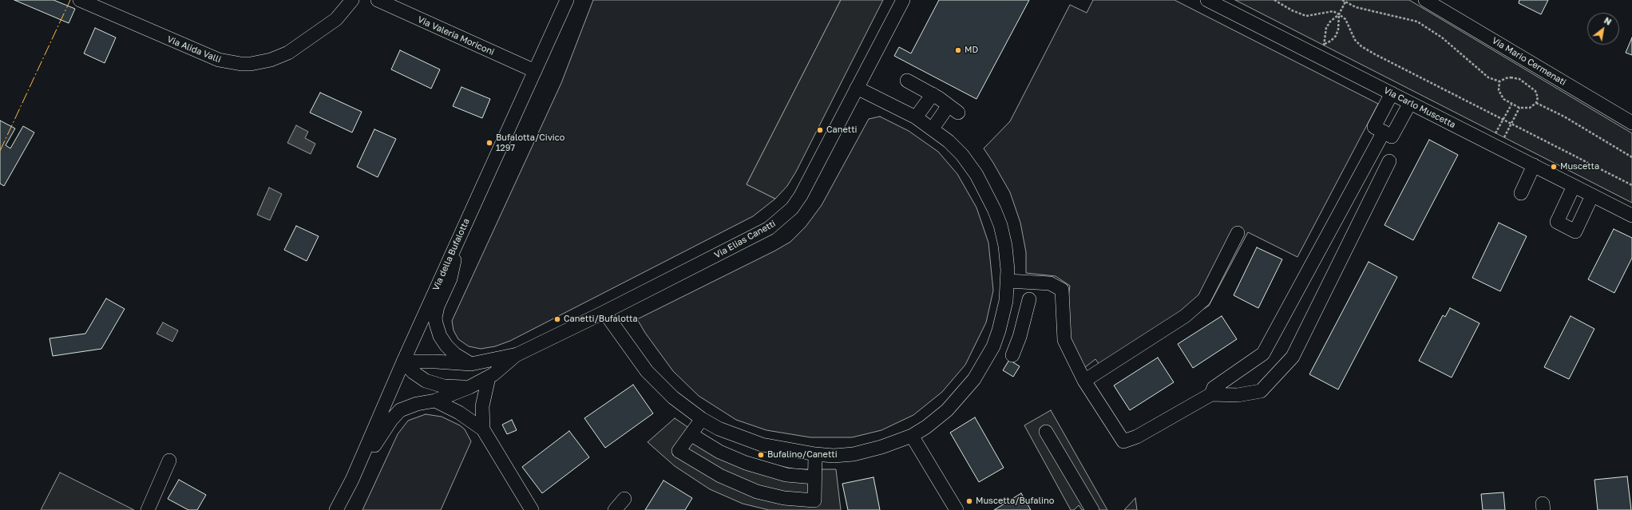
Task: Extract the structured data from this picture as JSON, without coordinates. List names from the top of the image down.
{
  "streets": {
    "street": [
      "Via Valeria Moriconi",
      "Via Alida Valli",
      "Via Mario Cermenati",
      "Via Carlo Muscetta",
      "Via Elias Canetti",
      "Via della Bufalotta"
    ]
  },
  "crossings": [
    ["Via Valeria Moriconi", "Via della Bufalotta"]
  ],
  "places": [
    "MD",
    "Canetti",
    "Bufalotta/Civico 1297",
    "Muscetta",
    "Canetti/Bufalotta",
    "Bufalino/Canetti",
    "Muscetta/Bufalino"
  ],
  "north": "top right"
}
